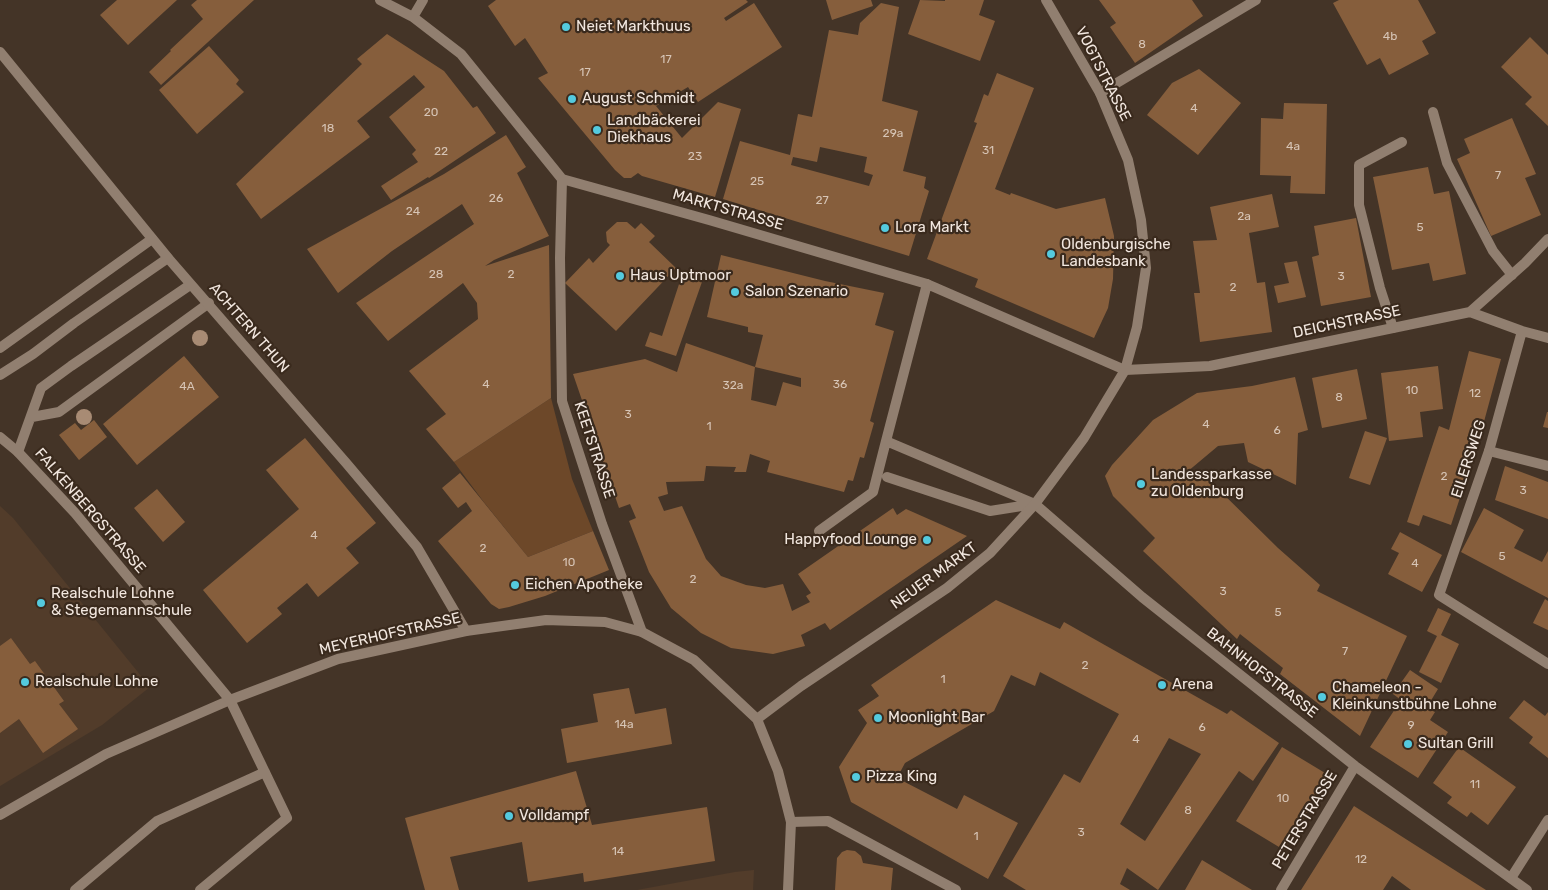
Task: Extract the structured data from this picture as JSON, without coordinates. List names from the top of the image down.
{
  "streets": {
    "street": [
      "VOGTSTRASSE",
      "MARKTSTRASSE",
      "DEICHSTRASSE",
      "ACHTERN THUN",
      "KEETSTRASSE",
      "EILERSWEG",
      "FALKENBERGSTRASSE",
      "NEUER MARKT",
      "MEYERHOFSTRASSE",
      "BAHNHOFSTRASSE",
      "PETERSTRASSE"
    ]
  },
  "crossings": [
    ["VOGTSTRASSE", "MARKTSTRASSE"],
    ["VOGTSTRASSE", "DEICHSTRASSE"],
    ["VOGTSTRASSE", "NEUER MARKT"],
    ["MARKTSTRASSE", "DEICHSTRASSE"],
    ["MARKTSTRASSE", "KEETSTRASSE"],
    ["MARKTSTRASSE", "NEUER MARKT"],
    ["DEICHSTRASSE", "NEUER MARKT"],
    ["ACHTERN THUN", "MEYERHOFSTRASSE"],
    ["KEETSTRASSE", "MEYERHOFSTRASSE"],
    ["FALKENBERGSTRASSE", "MEYERHOFSTRASSE"],
    ["NEUER MARKT", "MEYERHOFSTRASSE"],
    ["NEUER MARKT", "BAHNHOFSTRASSE"],
    ["BAHNHOFSTRASSE", "PETERSTRASSE"]
  ],
  "places": [
    "Neiet Markthuus",
    "August Schmidt",
    "Landbäckerei Diekhaus",
    "Lora Markt",
    "Oldenburgische Landesbank",
    "Haus Uptmoor",
    "Salon Szenario",
    "Landessparkasse zu Oldenburg",
    "Happyfood Lounge",
    "Eichen Apotheke",
    "Realschule Lohne & Stegemannschule",
    "Realschule Lohne",
    "Arena",
    "Chameleon - Kleinkunstbühne Lohne",
    "Moonlight Bar",
    "Sultan Grill",
    "Pizza King",
    "Volldampf"
  ],
  "house_numbers": [
    "4b",
    "8",
    "17",
    "17",
    "4",
    "20",
    "18",
    "29a",
    "4a",
    "31",
    "22",
    "23",
    "7",
    "25",
    "26",
    "27",
    "24",
    "2a",
    "5",
    "28",
    "2",
    "3",
    "2",
    "4",
    "36",
    "32a",
    "4A",
    "10",
    "12",
    "8",
    "3",
    "4",
    "1",
    "6",
    "2",
    "3",
    "4",
    "2",
    "5",
    "10",
    "4",
    "2",
    "3",
    "5",
    "7",
    "2",
    "1",
    "14a",
    "9",
    "6",
    "4",
    "11",
    "10",
    "8",
    "3",
    "1",
    "14",
    "12"
  ]
}
